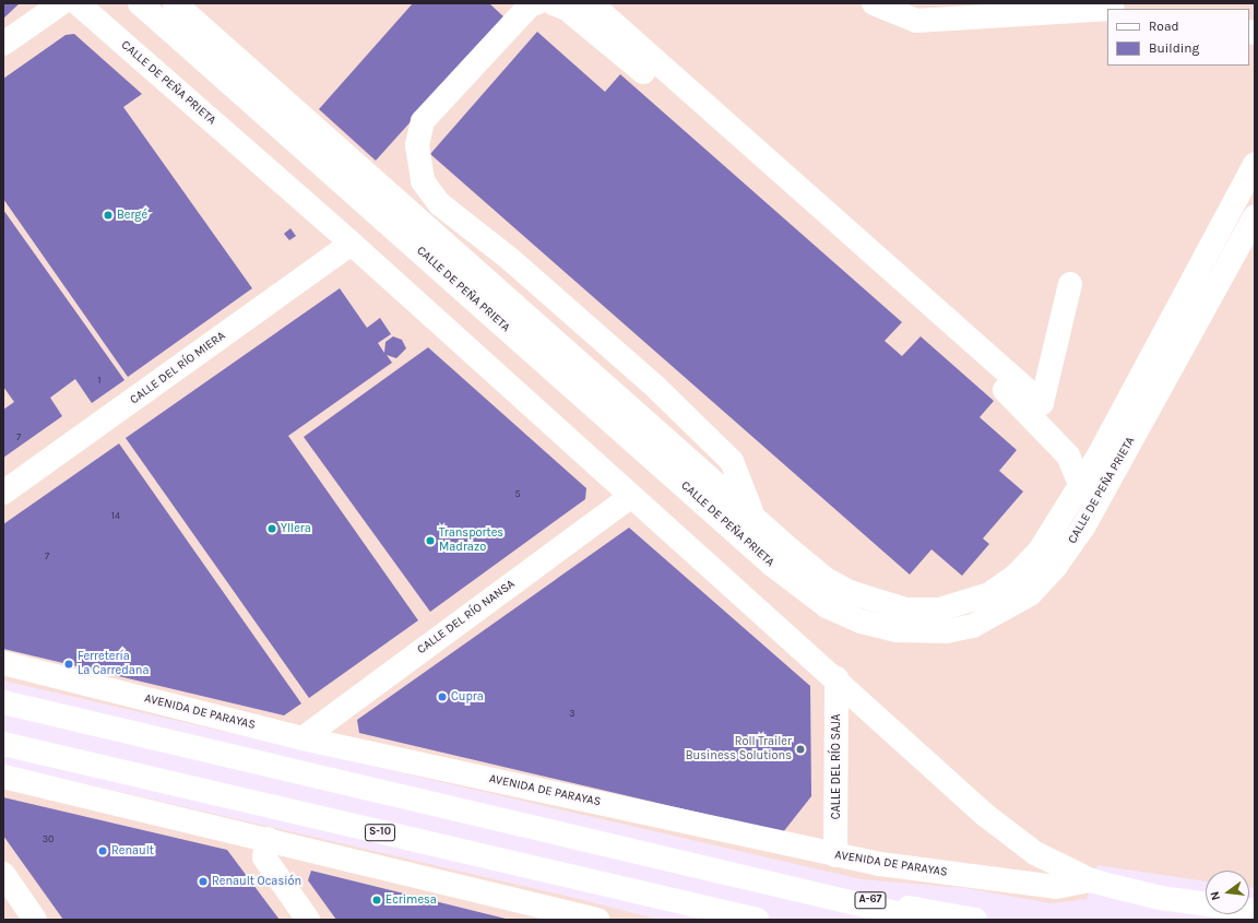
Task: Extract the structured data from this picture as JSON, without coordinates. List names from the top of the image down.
{
  "streets": {
    "main road": [
      "CALLE DE PEÑA PRIETA",
      "CALLE DEL RÍO MIERA",
      "CALLE DEL RÍO NANSA",
      "AVENIDA DE PARAYAS",
      "CALLE DEL RÍO SAJA",
      "S-10",
      "A-67"
    ]
  },
  "crossings": [
    ["CALLE DE PEÑA PRIETA", "CALLE DEL RÍO MIERA"],
    ["CALLE DE PEÑA PRIETA", "CALLE DEL RÍO NANSA"],
    ["CALLE DE PEÑA PRIETA", "AVENIDA DE PARAYAS"],
    ["CALLE DE PEÑA PRIETA", "CALLE DEL RÍO SAJA"],
    ["CALLE DEL RÍO NANSA", "AVENIDA DE PARAYAS"],
    ["AVENIDA DE PARAYAS", "CALLE DEL RÍO SAJA"]
  ],
  "places": [
    "Bergé",
    "Yllera",
    "Transportes Madrazo",
    "Ferretería La Carredana",
    "Cupra",
    "Roll Trailer Business Solutions",
    "Renault",
    "Renault Ocasión",
    "Ecrimesa"
  ],
  "house_numbers": [
    "1",
    "7",
    "5",
    "14",
    "7",
    "3",
    "30"
  ],
  "legend": ["Road", "Building"],
  "north": "left"
}
